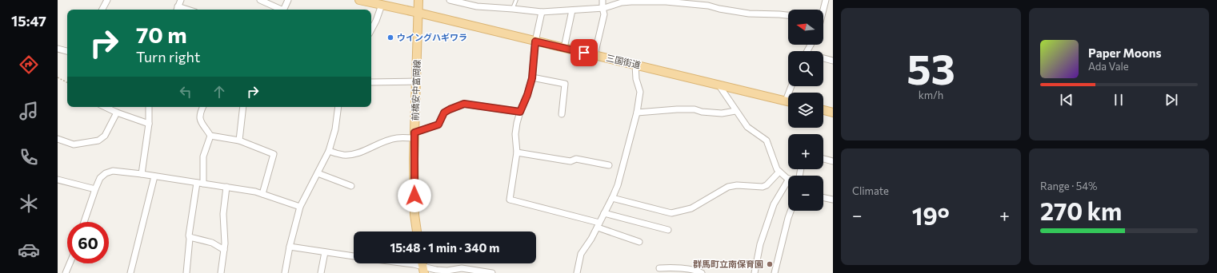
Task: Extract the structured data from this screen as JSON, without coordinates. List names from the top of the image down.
{
  "streets": {
    "main road": ["三国街道", "前橋安中富岡線"]
  },
  "crossings": [
    ["三国街道", "前橋安中富岡線"]
  ],
  "places": ["ウイングハギワラ", "群馬町立南保育園"],
  "north": "left",
  "page": {
    "tabs": "15:47",
    "tile": [
      ["53", "km/h"],
      "Climate",
      ["Range · 54%", "270 km"]
    ],
    "map_buttons": ["+", "−"],
    "turn": ["70 m", "Turn right"],
    "song": ["Paper Moons", "Ada Vale"],
    "heat": ["−", "19°", "+"],
    "limit": "60",
    "trip": "15:48 · 1 min · 340 m"
  }
}
